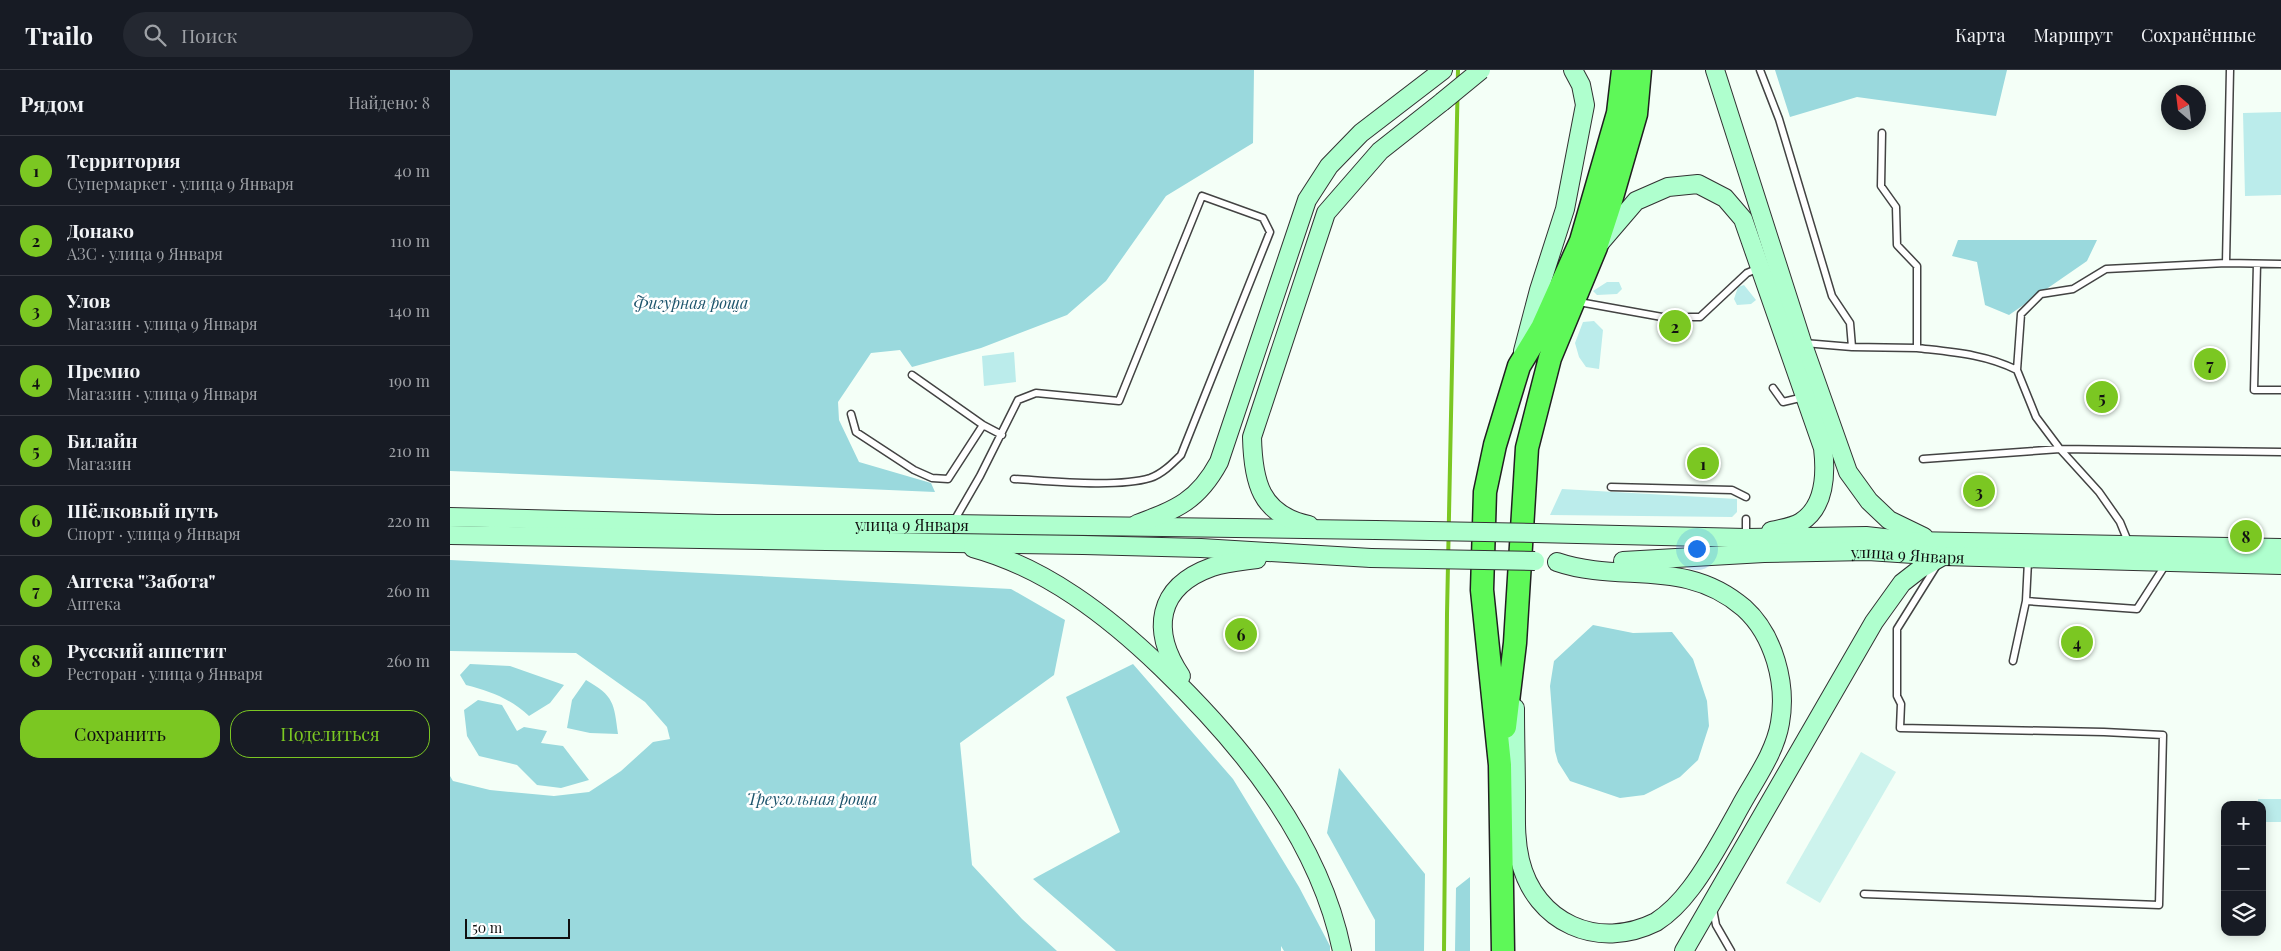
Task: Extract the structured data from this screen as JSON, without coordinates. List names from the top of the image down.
{
  "streets": {
    "main road": ["улица 9 Января"]
  },
  "parks": ["Фигурная роща", "Треугольная роща"],
  "scale_bar": "50 m",
  "north": "top left",
  "page": {
    "header": "Trailo",
    "search": "Поиск",
    "nav": ["Карта", "Маршрут", "Сохранённые"],
    "heading": ["Рядом", "Найдено: 8"],
    "list": [
      {
        "mark": "1",
        "name": "Территория",
        "note": "Супермаркет · улица 9 Января",
        "value": "40 m"
      },
      {
        "mark": "2",
        "name": "Донако",
        "note": "АЗС · улица 9 Января",
        "value": "110 m"
      },
      {
        "mark": "3",
        "name": "Улов",
        "note": "Магазин · улица 9 Января",
        "value": "140 m"
      },
      {
        "mark": "4",
        "name": "Премио",
        "note": "Магазин · улица 9 Января",
        "value": "190 m"
      },
      {
        "mark": "5",
        "name": "Билайн",
        "note": "Магазин",
        "value": "210 m"
      },
      {
        "mark": "6",
        "name": "Шёлковый путь",
        "note": "Спорт · улица 9 Января",
        "value": "220 m"
      },
      {
        "mark": "7",
        "name": "Аптека \"Забота\"",
        "note": "Аптека",
        "value": "260 m"
      },
      {
        "mark": "8",
        "name": "Русский аппетит",
        "note": "Ресторан · улица 9 Января",
        "value": "260 m"
      }
    ],
    "pins": [
      "2",
      "7",
      "5",
      "1",
      "3",
      "8",
      "6",
      "4"
    ],
    "buttons": ["Сохранить", "Поделиться"],
    "map_buttons": ["+", "−"],
    "scale": "50 m"
  }
}
